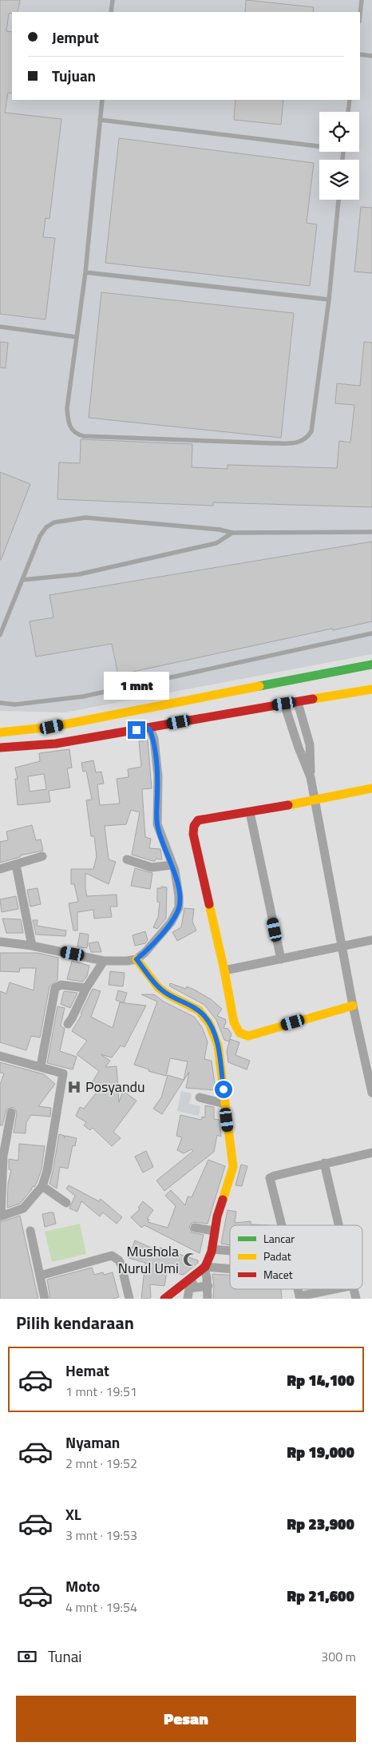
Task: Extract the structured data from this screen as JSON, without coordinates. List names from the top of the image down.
{
  "places": {
    "hospital": ["Posyandu"],
    "mosque": ["Mushola Nurul Umi"]
  },
  "legend": ["Lancar", "Padat", "Macet"],
  "page": {
    "banner": ["Jemput", "Tujuan"],
    "bubble": "1 mnt",
    "heading": "Pilih kendaraan",
    "list": [
      {
        "name": "Hemat",
        "note": "1 mnt · 19:51",
        "value": "Rp 14,100"
      },
      {
        "name": "Nyaman",
        "note": "2 mnt · 19:52",
        "value": "Rp 19,000"
      },
      {
        "name": "XL",
        "note": "3 mnt · 19:53",
        "value": "Rp 23,900"
      },
      {
        "name": "Moto",
        "note": "4 mnt · 19:54",
        "value": "Rp 21,600"
      }
    ],
    "pay": ["Tunai", "300 m"],
    "buttons": "Pesan"
  }
}
